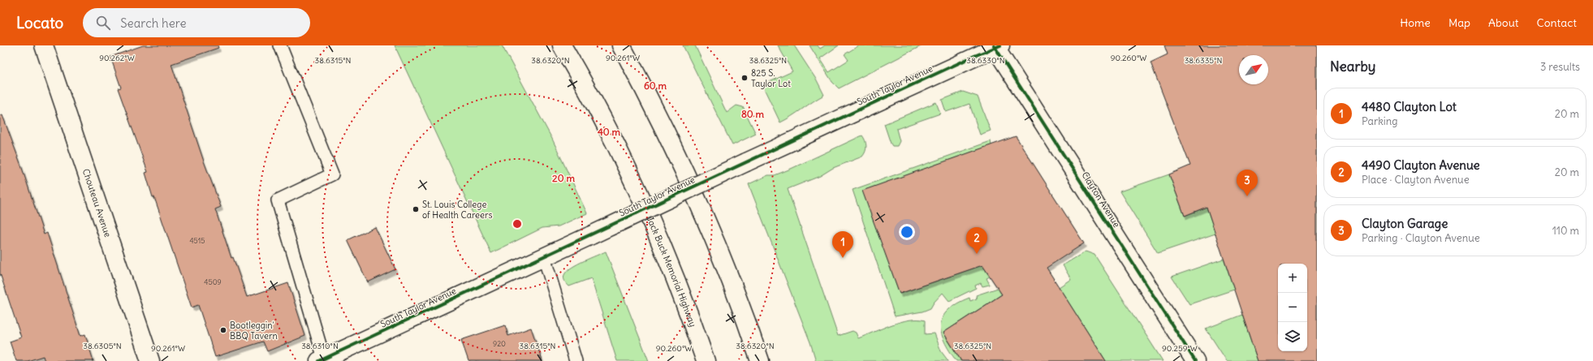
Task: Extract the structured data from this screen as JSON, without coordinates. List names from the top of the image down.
{
  "streets": {
    "main road": [
      "South Taylor Avenue",
      "Clayton Avenue",
      "Chouteau Avenue",
      "Jack Buck Memorial Highway"
    ]
  },
  "crossings": [
    ["South Taylor Avenue", "Clayton Avenue"]
  ],
  "places": ["825 S. Taylor Lot", "St. Louis College of Health Careers", "Bootleggin' BBQ Tavern"],
  "house_numbers": ["4515", "4509", "920"],
  "north": "top right",
  "page": {
    "header": "Locato",
    "search": "Search here",
    "nav": [
      "Home",
      "Map",
      "About",
      "Contact"
    ],
    "heading": ["Nearby", "3 results"],
    "list": [
      {
        "mark": "1",
        "name": "4480 Clayton Lot",
        "note": "Parking",
        "value": "20 m"
      },
      {
        "mark": "2",
        "name": "4490 Clayton Avenue",
        "note": "Place · Clayton Avenue",
        "value": "20 m"
      },
      {
        "mark": "3",
        "name": "Clayton Garage",
        "note": "Parking · Clayton Avenue",
        "value": "110 m"
      }
    ],
    "pins": ["3", "2", "1"],
    "map_buttons": ["+", "−"]
  },
  "coordinates": [
    "90.262°W",
    "90.261°W",
    "90.260°W",
    "38.6335°N",
    "38.6315°N",
    "38.6320°N",
    "38.6325°N",
    "38.6330°N",
    "38.6305°N",
    "38.6310°N",
    "90.259°W"
  ],
  "rings": [
    "60 m",
    "80 m",
    "40 m",
    "20 m"
  ]
}
